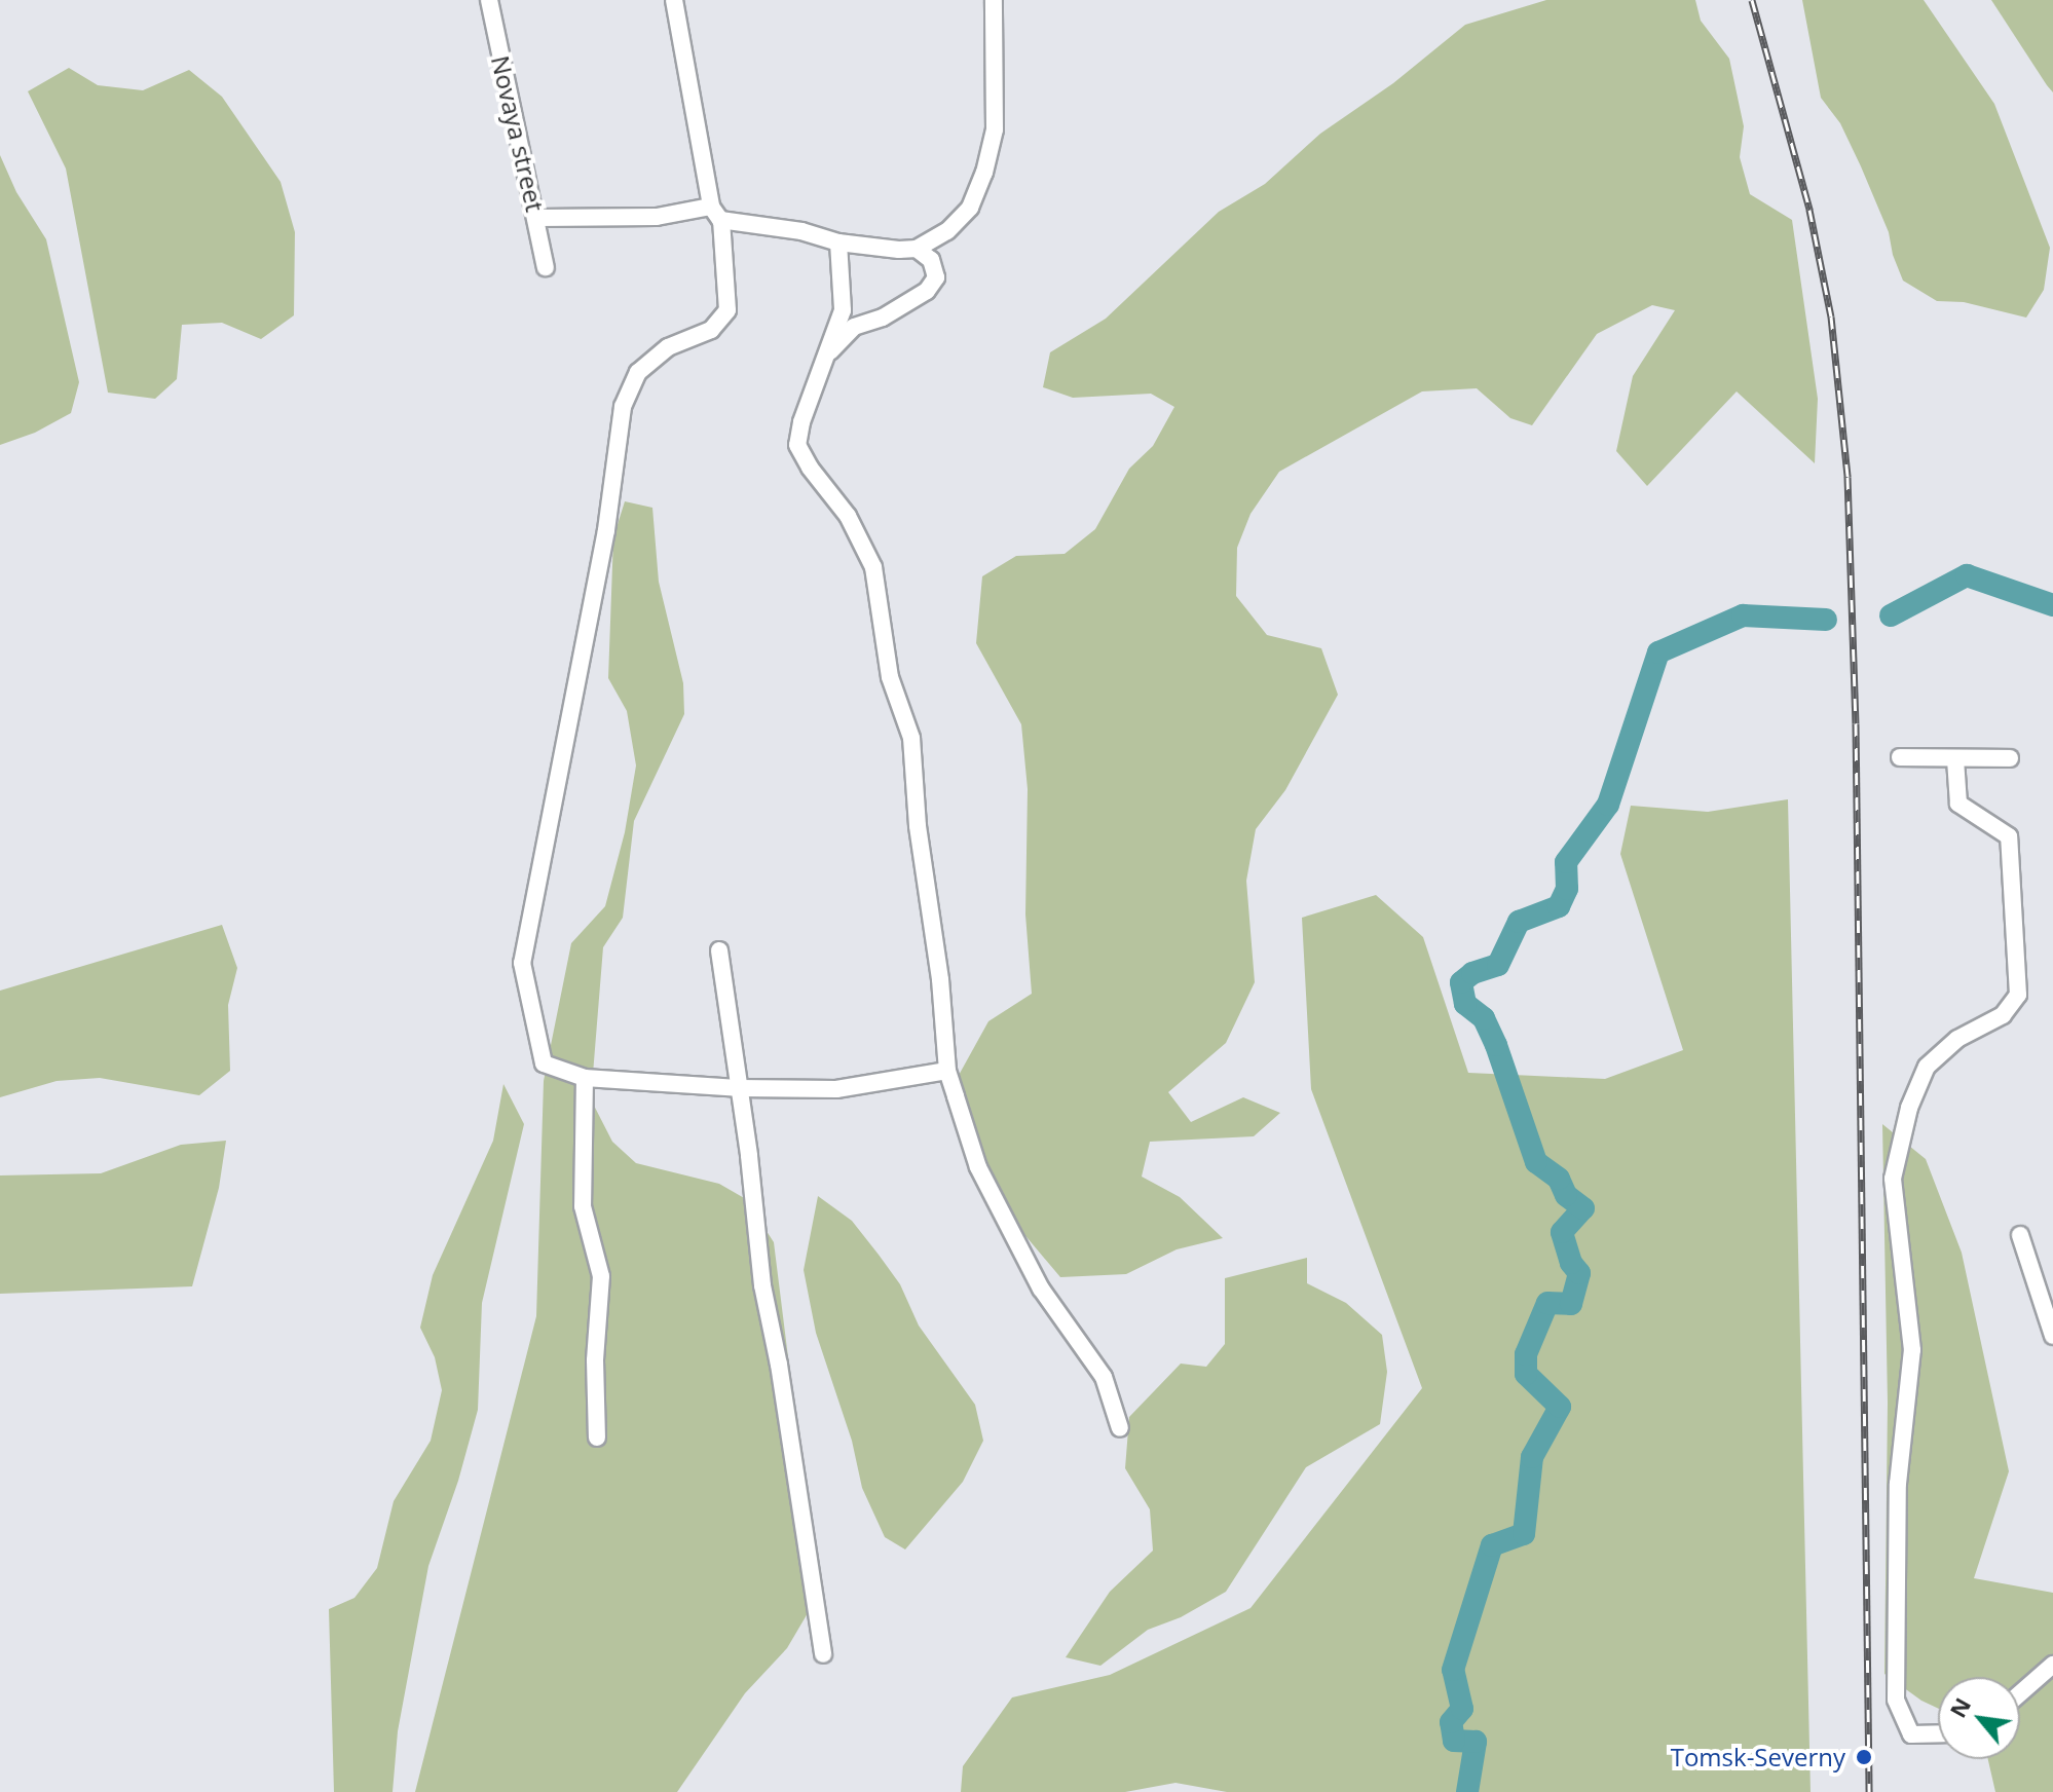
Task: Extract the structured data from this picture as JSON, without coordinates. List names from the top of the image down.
{
  "streets": {
    "street": ["Novaya street"]
  },
  "places": ["Tomsk-Severny"],
  "north": "top left"
}
